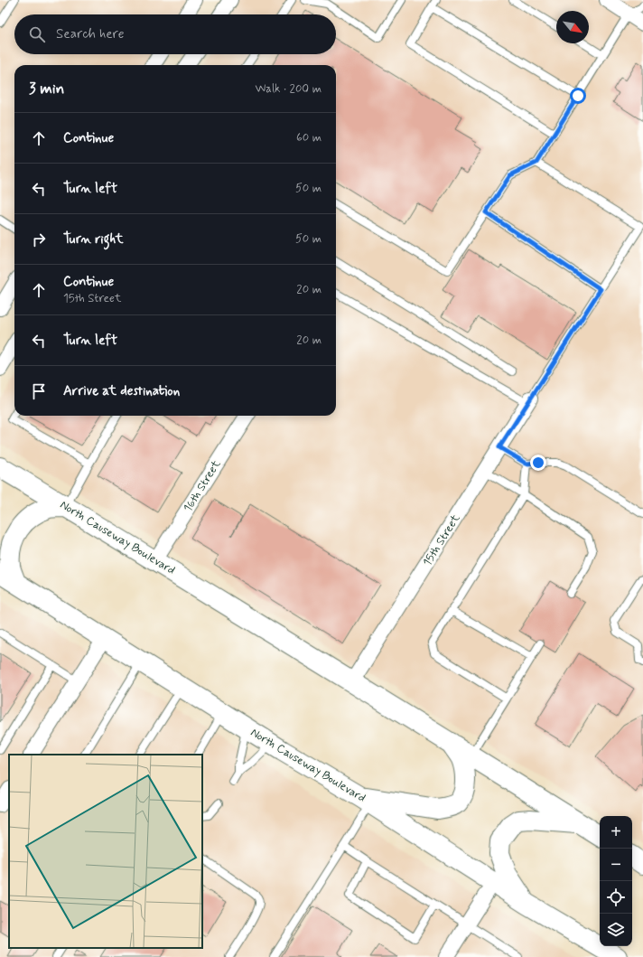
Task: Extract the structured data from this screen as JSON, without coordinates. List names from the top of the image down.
{
  "streets": {
    "highway": ["North Causeway Boulevard"],
    "street": ["16th Street", "15th Street"]
  },
  "crossings": [
    ["16th Street", "North Causeway Boulevard"],
    ["North Causeway Boulevard", "15th Street"]
  ],
  "north": "bottom right",
  "page": {
    "search": "Search here",
    "heading": ["3 min", "Walk · 200 m"],
    "list": [
      ["Continue", "60 m"],
      ["Turn left", "50 m"],
      ["Turn right", "50 m"],
      ["Continue", "15th Street", "20 m"],
      ["Turn left", "20 m"],
      "Arrive at destination"
    ],
    "map_buttons": ["+", "−"]
  }
}
